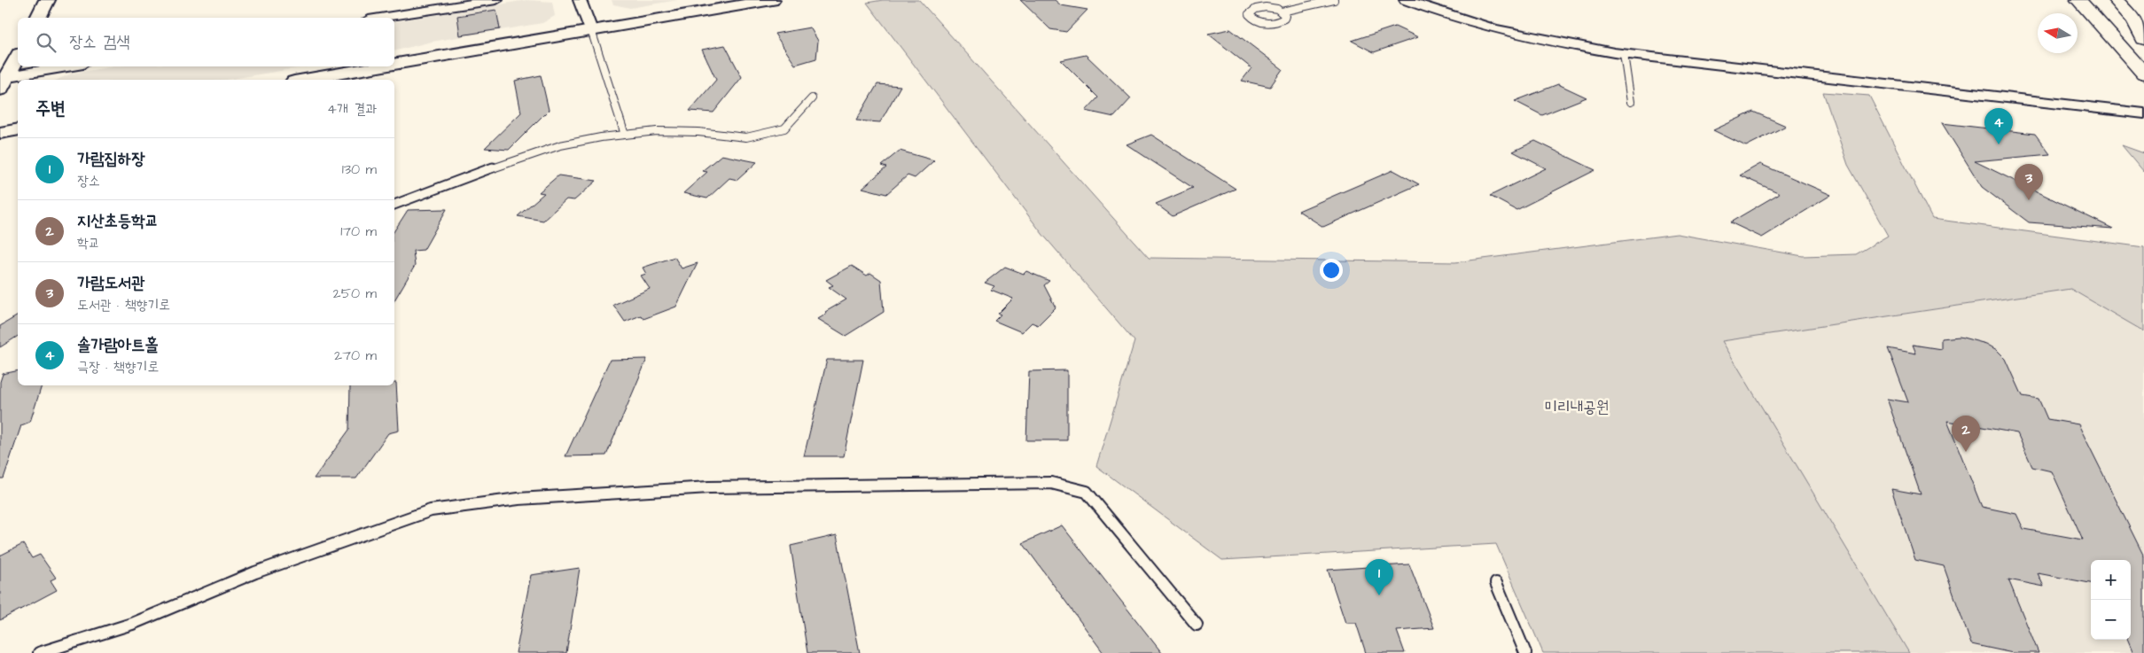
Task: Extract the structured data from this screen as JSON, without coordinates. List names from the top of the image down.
{
  "parks": ["미리내공원"],
  "north": "left",
  "page": {
    "search": "장소 검색",
    "heading": ["주변", "4개 결과"],
    "pins": [
      "4",
      "3",
      "2",
      "1"
    ],
    "list": [
      {
        "mark": "1",
        "name": "가람집하장",
        "note": "장소",
        "value": "130 m"
      },
      {
        "mark": "2",
        "name": "지산초등학교",
        "note": "학교",
        "value": "170 m"
      },
      {
        "mark": "3",
        "name": "가람도서관",
        "note": "도서관 · 책향기로",
        "value": "250 m"
      },
      {
        "mark": "4",
        "name": "솔가람아트홀",
        "note": "극장 · 책향기로",
        "value": "270 m"
      }
    ],
    "map_buttons": ["+", "−"]
  }
}
